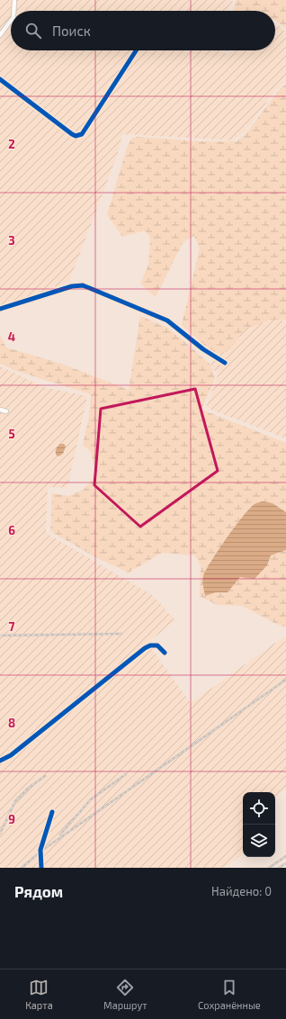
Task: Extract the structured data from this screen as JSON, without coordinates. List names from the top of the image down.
{
  "page": {
    "search": "Поиск",
    "heading": ["Рядом", "Найдено: 0"],
    "nav": ["Карта", "Маршрут", "Сохранённые"]
  },
  "grid": {
    "rows": [
      "2",
      "3",
      "4",
      "5",
      "6",
      "7",
      "8",
      "9"
    ]
  }
}
